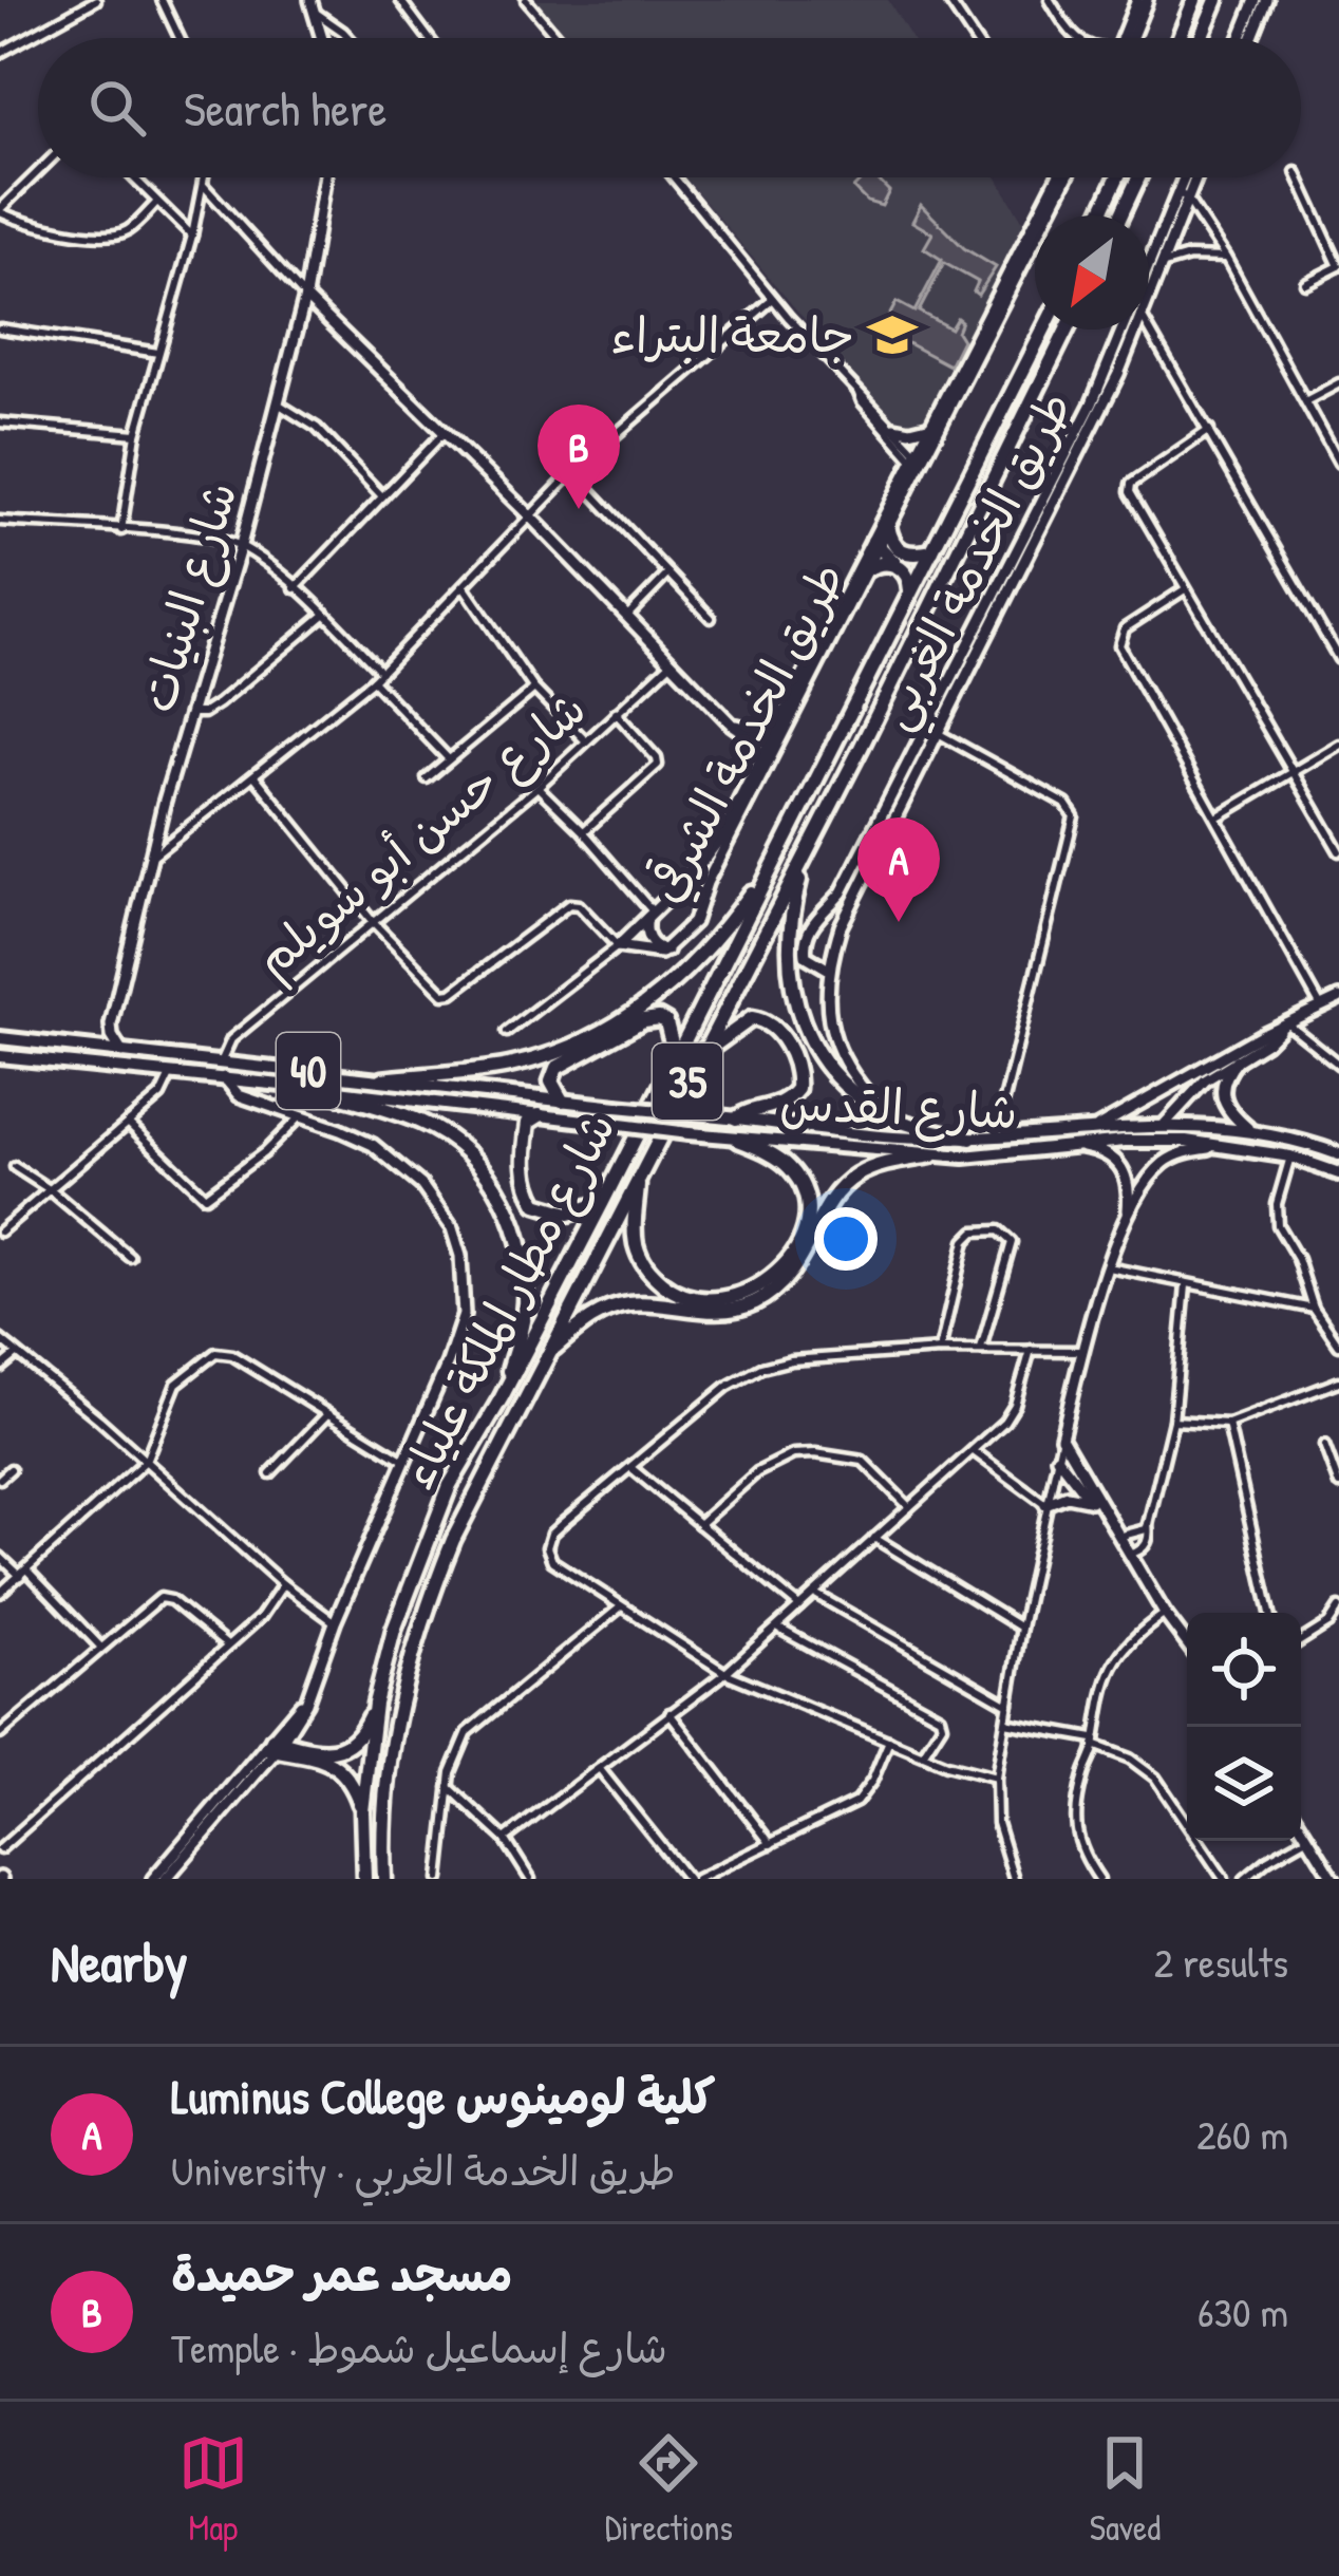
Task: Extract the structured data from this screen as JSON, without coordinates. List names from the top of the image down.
{
  "streets": {
    "highway": [
      "40",
      "35",
      "شارع القدس",
      "شارع مطار الملكة علياء"
    ],
    "street": [
      "طريق الخدمة الغربي",
      "شارع البنيات",
      "طريق الخدمة الشرقي",
      "شارع حسن أبو سويلم"
    ]
  },
  "crossings": [
    ["شارع البنيات", "شارع القدس"],
    ["شارع حسن أبو سويلم", "شارع القدس"]
  ],
  "places": {
    "school or university": ["جامعة البتراء"]
  },
  "north": "bottom left",
  "page": {
    "search": "Search here",
    "pins": ["B", "A"],
    "heading": ["Nearby", "2 results"],
    "list": [
      {
        "mark": "A",
        "name": "Luminus College كلية لومينوس",
        "note": "University · طريق الخدمة الغربي",
        "value": "260 m"
      },
      {
        "mark": "B",
        "name": "مسجد عمر حميدة",
        "note": "Temple · شارع إسماعيل شموط",
        "value": "630 m"
      }
    ],
    "nav": ["Map", "Directions", "Saved"]
  }
}
